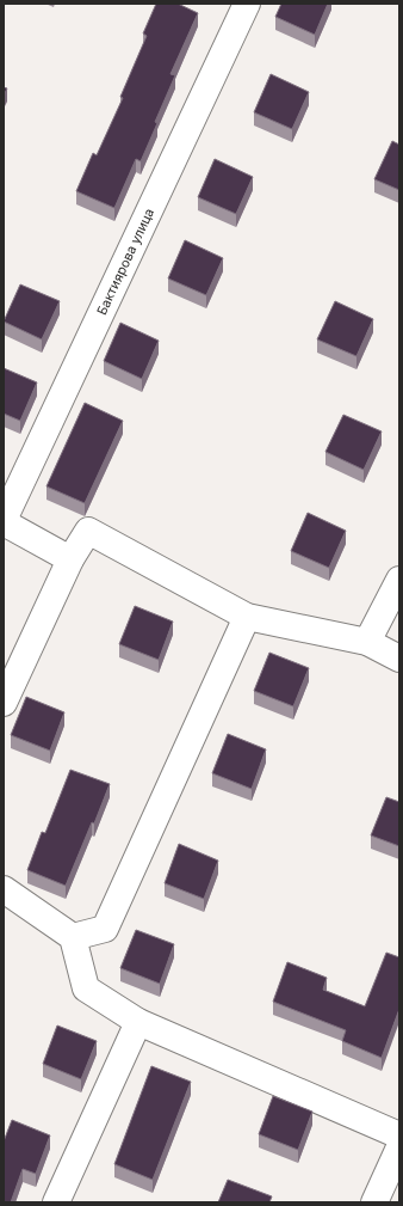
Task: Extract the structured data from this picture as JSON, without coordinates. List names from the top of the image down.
{
  "streets": {
    "street": ["Бактиярова улица"]
  }
}
